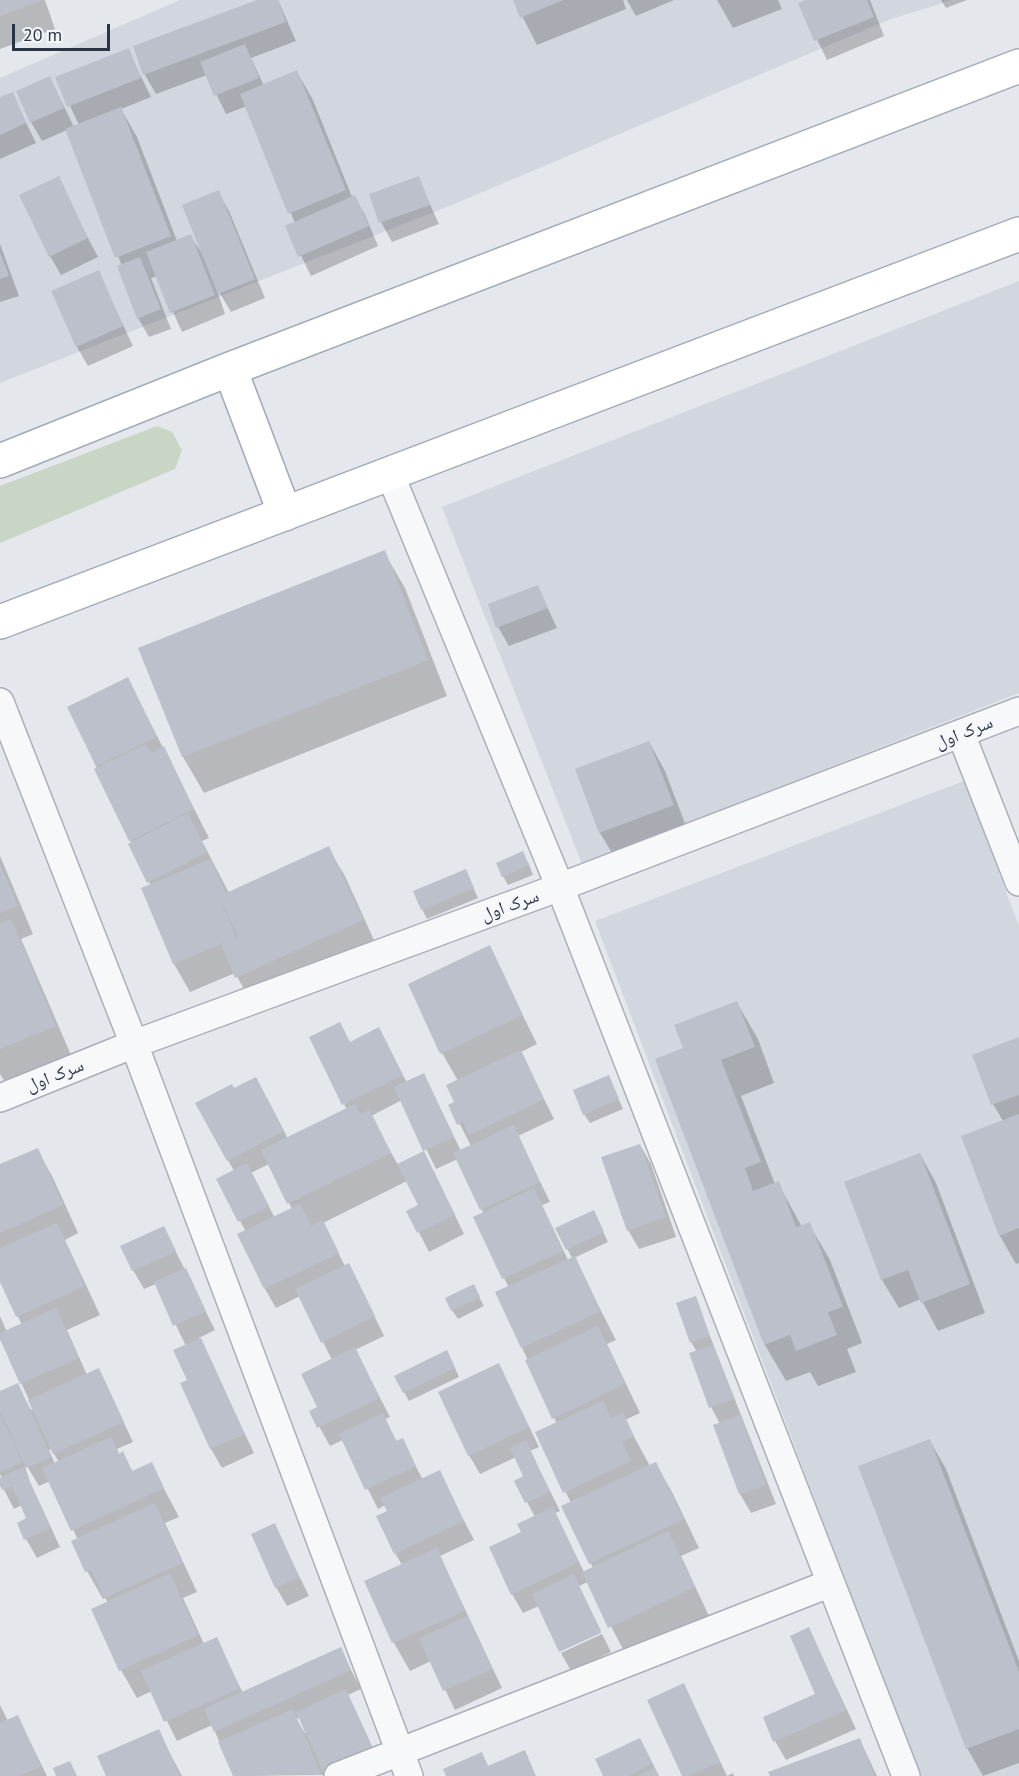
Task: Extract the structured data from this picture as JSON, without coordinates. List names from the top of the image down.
{
  "streets": {
    "street": ["سرک‌ اول"]
  },
  "scale_bar": "20 m"
}
